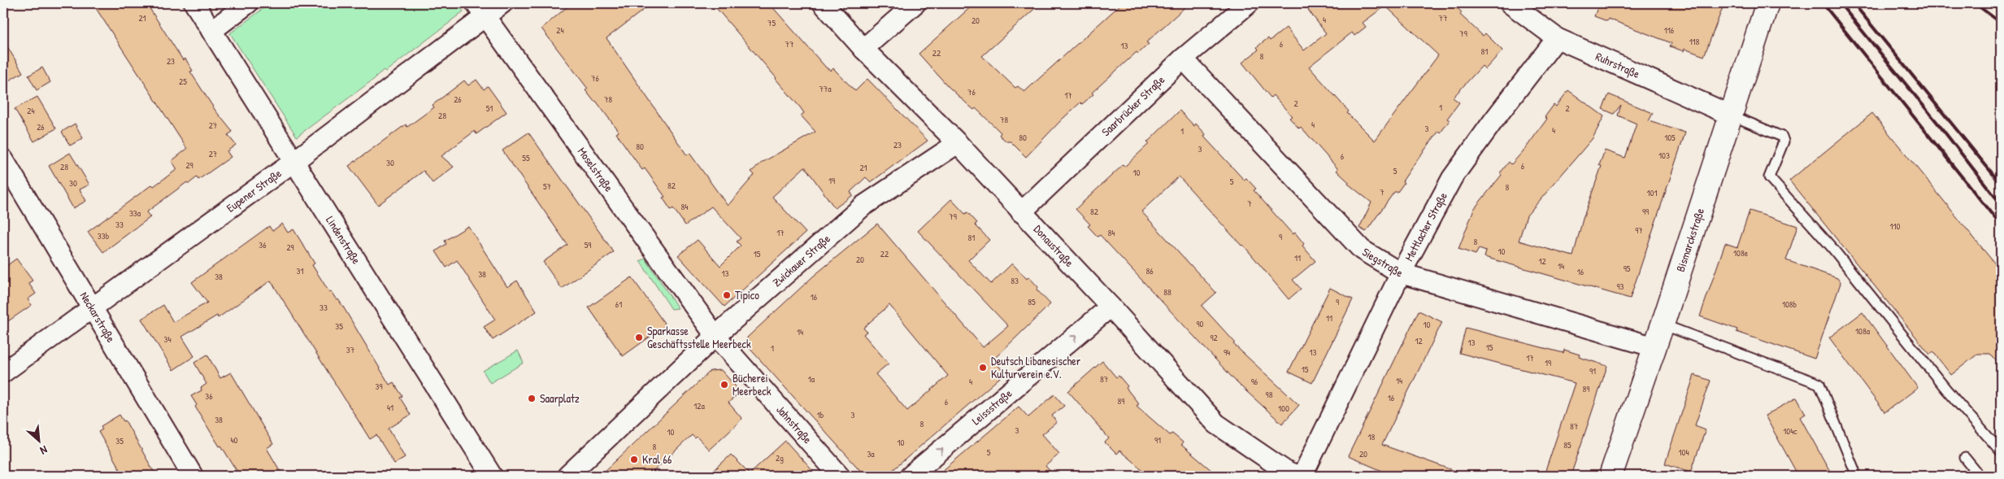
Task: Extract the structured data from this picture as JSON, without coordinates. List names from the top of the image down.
{
  "streets": {
    "main road": ["Bismarckstraße"],
    "street": [
      "Ruhrstraße",
      "Saarbrücker Straße",
      "Moselstraße",
      "Eupener Straße",
      "Mettlacher Straße",
      "Lindenstraße",
      "Donaustraße",
      "Zwickauer Straße",
      "Siegstraße",
      "Neckarstraße",
      "Leissstraße",
      "Jahnstraße"
    ]
  },
  "crossings": [
    ["Ruhrstraße", "Mettlacher Straße"],
    ["Ruhrstraße", "Bismarckstraße"],
    ["Saarbrücker Straße", "Donaustraße"],
    ["Saarbrücker Straße", "Siegstraße"],
    ["Moselstraße", "Eupener Straße"],
    ["Moselstraße", "Zwickauer Straße"],
    ["Moselstraße", "Jahnstraße"],
    ["Eupener Straße", "Lindenstraße"],
    ["Eupener Straße", "Neckarstraße"],
    ["Mettlacher Straße", "Siegstraße"],
    ["Bismarckstraße", "Siegstraße"],
    ["Donaustraße", "Zwickauer Straße"],
    ["Donaustraße", "Leissstraße"],
    ["Zwickauer Straße", "Jahnstraße"]
  ],
  "one_way": ["Leissstraße"],
  "places": [
    "Tipico",
    "Sparkasse Geschäftsstelle Meerbeck",
    "Deutsch Libanesischer Kulturverein e.V.",
    "Bücherei Meerbeck",
    "Saarplatz",
    "Kral 66"
  ],
  "house_numbers": [
    "21",
    "77",
    "4",
    "20",
    "75",
    "24",
    "116",
    "79",
    "118",
    "77",
    "6",
    "13",
    "81",
    "22",
    "8",
    "23",
    "76",
    "25",
    "77a",
    "76",
    "17",
    "26",
    "78",
    "2",
    "1",
    "51",
    "2",
    "24",
    "28",
    "78",
    "4",
    "27",
    "26",
    "3",
    "4",
    "1",
    "80",
    "105",
    "23",
    "80",
    "3",
    "27",
    "103",
    "6",
    "55",
    "30",
    "29",
    "6",
    "28",
    "21",
    "5",
    "10",
    "19",
    "5",
    "30",
    "82",
    "57",
    "8",
    "7",
    "101",
    "7",
    "84",
    "82",
    "99",
    "33a",
    "79",
    "33",
    "110",
    "97",
    "17",
    "84",
    "33b",
    "9",
    "81",
    "8",
    "36",
    "59",
    "29",
    "10",
    "108e",
    "15",
    "22",
    "11",
    "20",
    "12",
    "14",
    "95",
    "31",
    "86",
    "16",
    "13",
    "38",
    "38",
    "83",
    "93",
    "88",
    "16",
    "85",
    "9",
    "61",
    "108b",
    "33",
    "11",
    "90",
    "10",
    "35",
    "108a",
    "14",
    "92",
    "34",
    "12",
    "13",
    "15",
    "1",
    "37",
    "94",
    "13",
    "17",
    "19",
    "15",
    "91",
    "1a",
    "87",
    "14",
    "4",
    "96",
    "39",
    "89",
    "98",
    "36",
    "16",
    "89",
    "6",
    "12a",
    "41",
    "100",
    "1b",
    "3",
    "38",
    "8",
    "87",
    "3",
    "104c",
    "10",
    "18",
    "40",
    "91",
    "35",
    "10",
    "85",
    "8",
    "5",
    "104",
    "3a",
    "20",
    "2g"
  ],
  "north": "bottom right"
}
